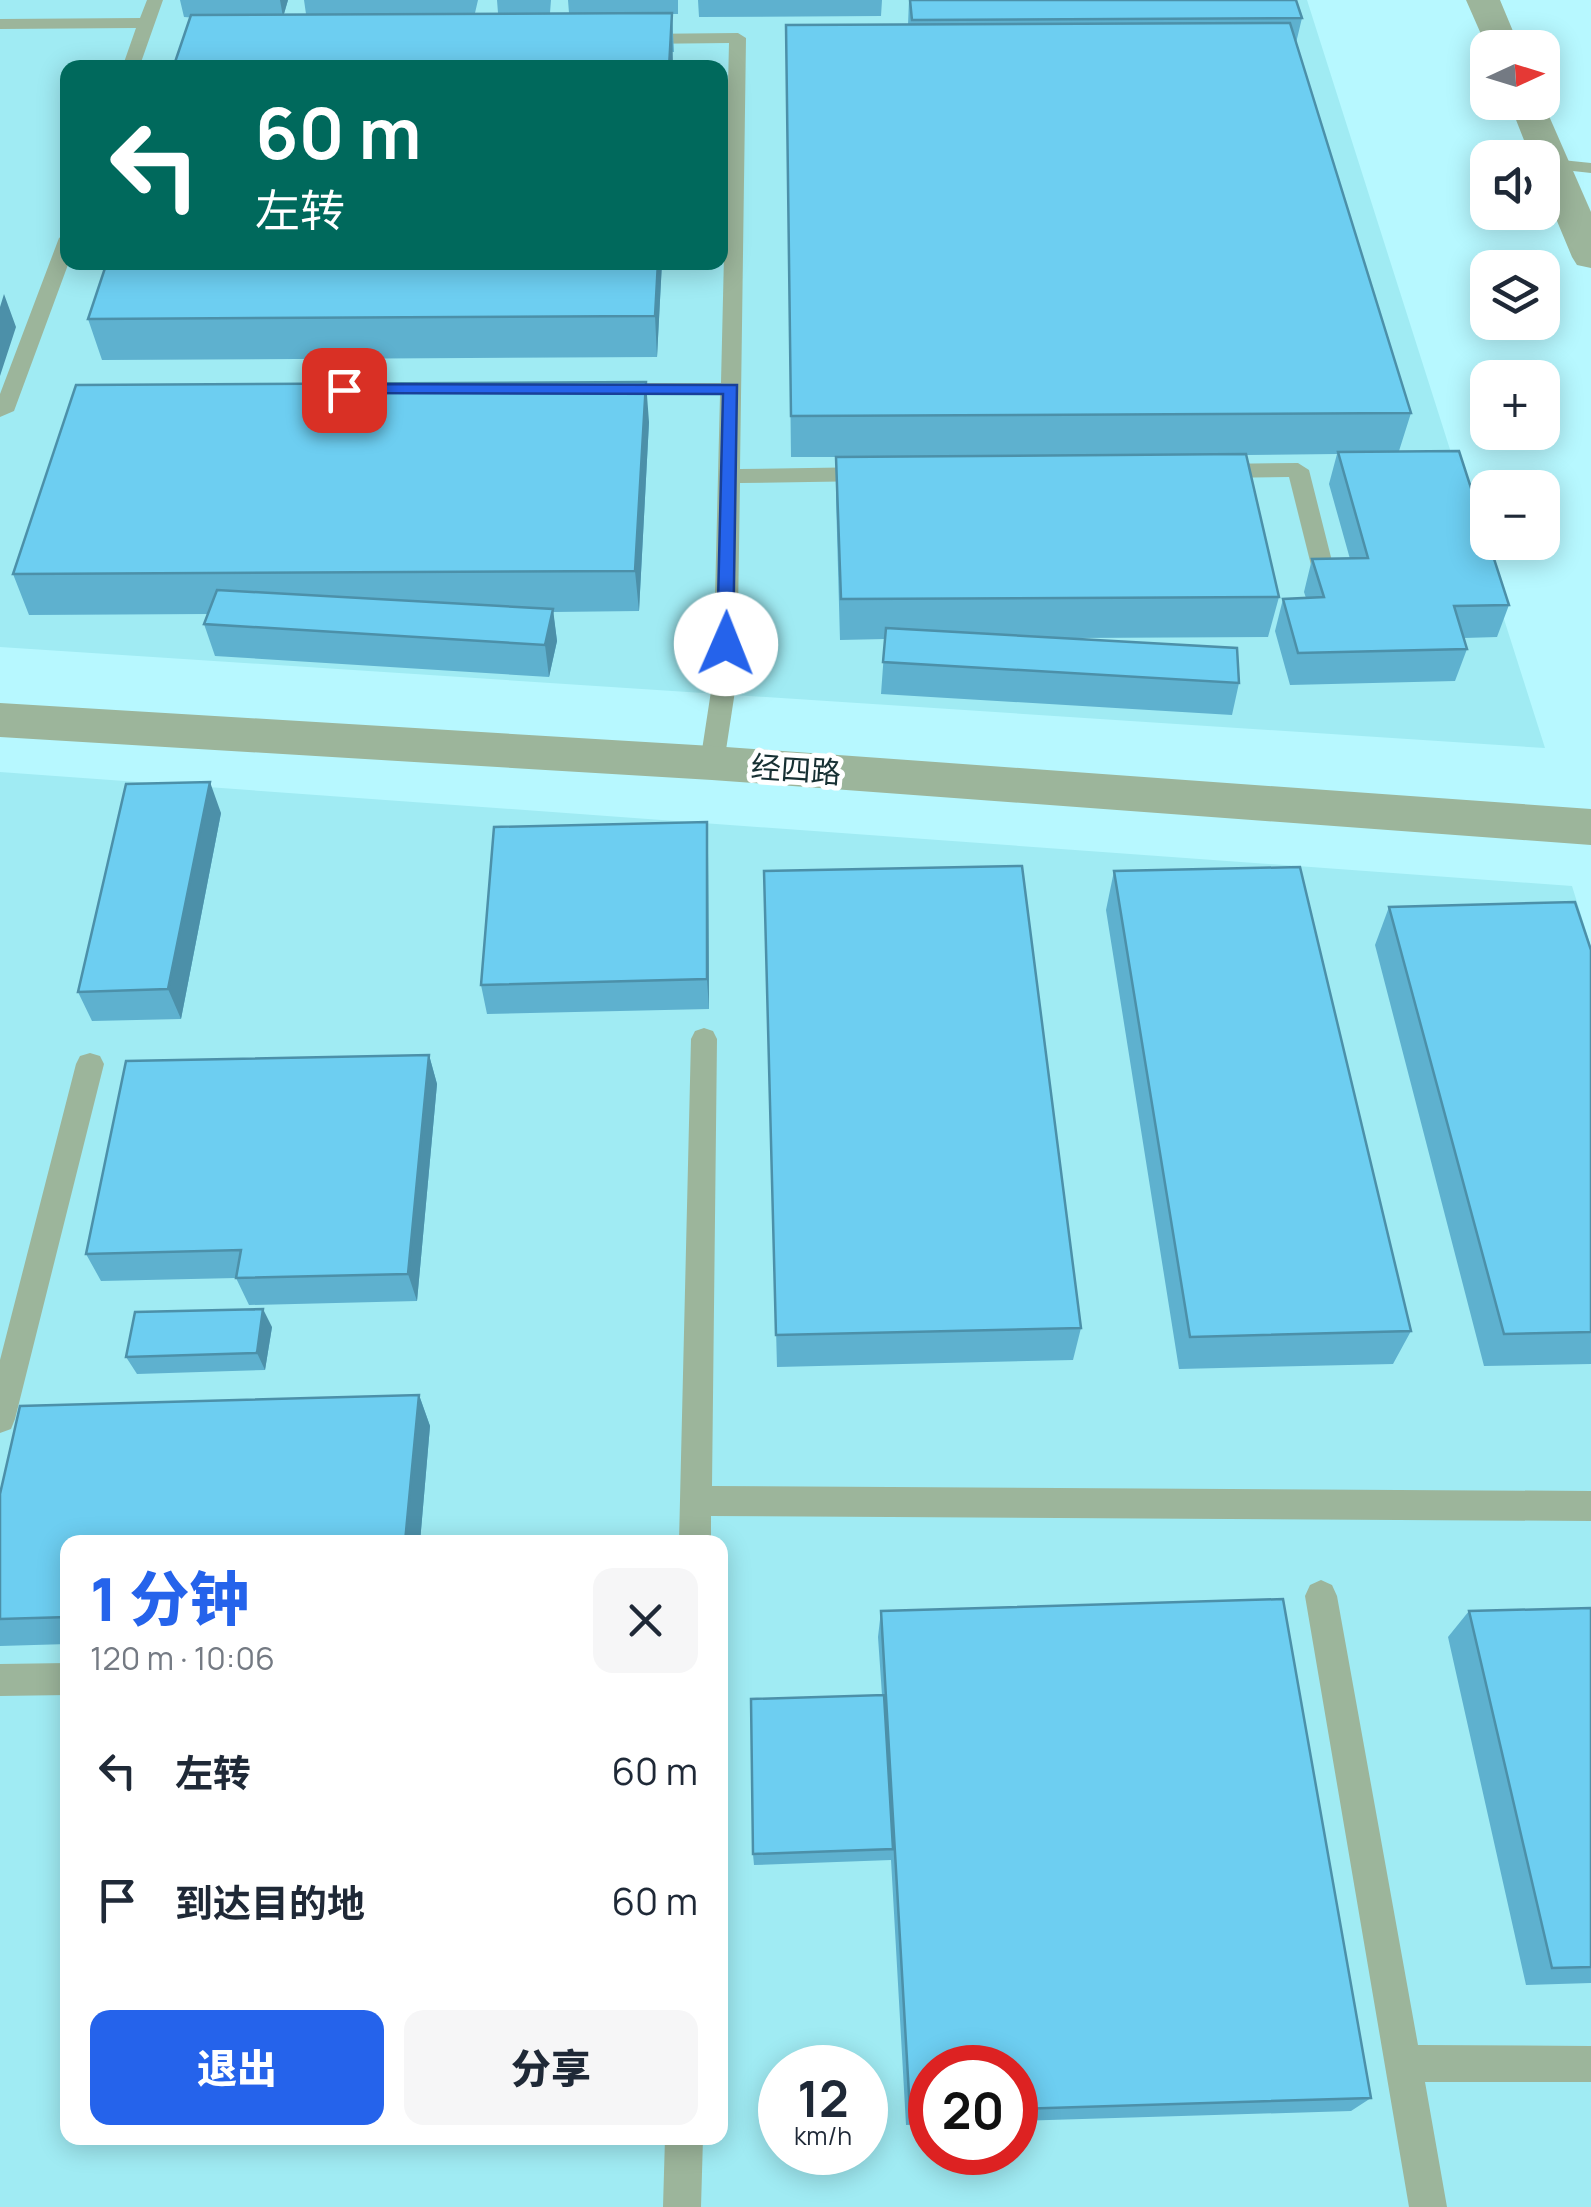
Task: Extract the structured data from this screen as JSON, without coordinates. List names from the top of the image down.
{
  "streets": {
    "street": ["经四路"]
  },
  "north": "right",
  "page": {
    "map_buttons": ["+", "−"],
    "turn": ["60 m", "左转"],
    "heading": ["1 分钟", "120 m · 10:06"],
    "list": [
      {
        "name": "左转",
        "value": "60 m"
      },
      {
        "name": "到达目的地",
        "value": "60 m"
      }
    ],
    "buttons": ["退出", "分享"],
    "speed": "12 km/h",
    "limit": "20"
  }
}
